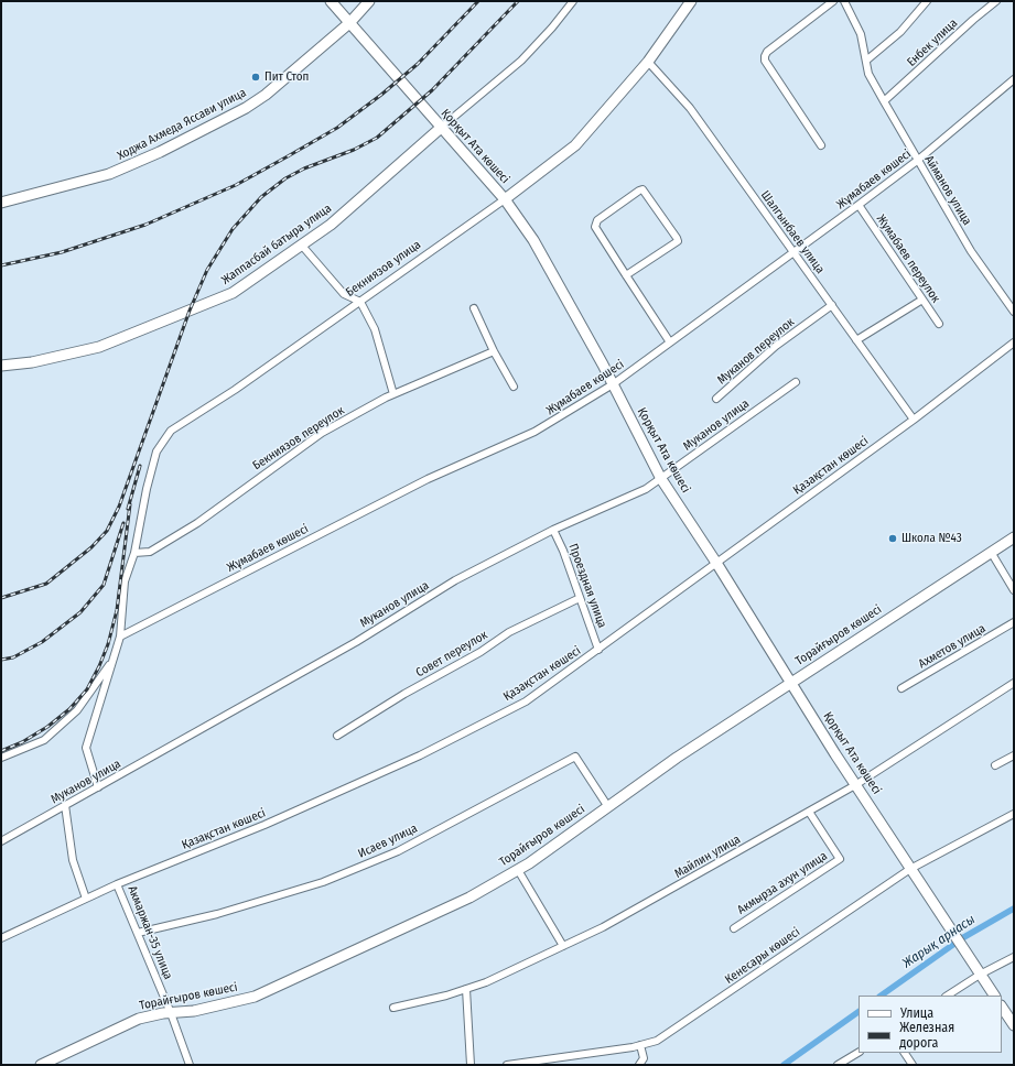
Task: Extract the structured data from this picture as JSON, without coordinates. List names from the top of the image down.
{
  "streets": {
    "street": [
      "Енбек улица",
      "Ходжа Ахмеда Яссави улица",
      "Қорқыт Ата көшесі",
      "Жұмабаев көшесі",
      "Айманов улица",
      "Шалгынбаев улица",
      "Жаппасбай батыра улица",
      "Жумабаев переулок",
      "Бекниязов улица",
      "Муканов переулок",
      "Муканов улица",
      "Бекниязов переулок",
      "Қазақстан көшесі",
      "Проездная улица",
      "Торайғыров көшесі",
      "Ахметов улица",
      "Совет переулок",
      "Исаев улица",
      "Майлин улица",
      "Акмырза ахун улица",
      "Акмаржан-35 улица",
      "Кенесары көшесі"
    ]
  },
  "crossings": [
    ["Енбек улица", "Айманов улица"],
    ["Ходжа Ахмеда Яссави улица", "Қорқыт Ата көшесі"],
    ["Қорқыт Ата көшесі", "Жұмабаев көшесі"],
    ["Қорқыт Ата көшесі", "Жаппасбай батыра улица"],
    ["Қорқыт Ата көшесі", "Бекниязов улица"],
    ["Қорқыт Ата көшесі", "Муканов улица"],
    ["Қорқыт Ата көшесі", "Қазақстан көшесі"],
    ["Қорқыт Ата көшесі", "Торайғыров көшесі"],
    ["Қорқыт Ата көшесі", "Майлин улица"],
    ["Қорқыт Ата көшесі", "Кенесары көшесі"],
    ["Жұмабаев көшесі", "Айманов улица"],
    ["Жұмабаев көшесі", "Шалгынбаев улица"],
    ["Жұмабаев көшесі", "Жумабаев переулок"],
    ["Жұмабаев көшесі", "Бекниязов улица"],
    ["Шалгынбаев улица", "Бекниязов улица"],
    ["Шалгынбаев улица", "Муканов переулок"],
    ["Шалгынбаев улица", "Қазақстан көшесі"],
    ["Бекниязов улица", "Муканов улица"],
    ["Бекниязов улица", "Бекниязов переулок"],
    ["Муканов улица", "Проездная улица"],
    ["Қазақстан көшесі", "Проездная улица"],
    ["Қазақстан көшесі", "Акмаржан-35 улица"],
    ["Проездная улица", "Совет переулок"],
    ["Торайғыров көшесі", "Исаев улица"],
    ["Торайғыров көшесі", "Акмаржан-35 улица"],
    ["Исаев улица", "Акмаржан-35 улица"],
    ["Майлин улица", "Акмырза ахун улица"]
  ],
  "water": ["Жарық арнасы"],
  "places": ["Пит Стоп", "Школа №43"],
  "legend": ["Улица", "Железная дорога"]
}
